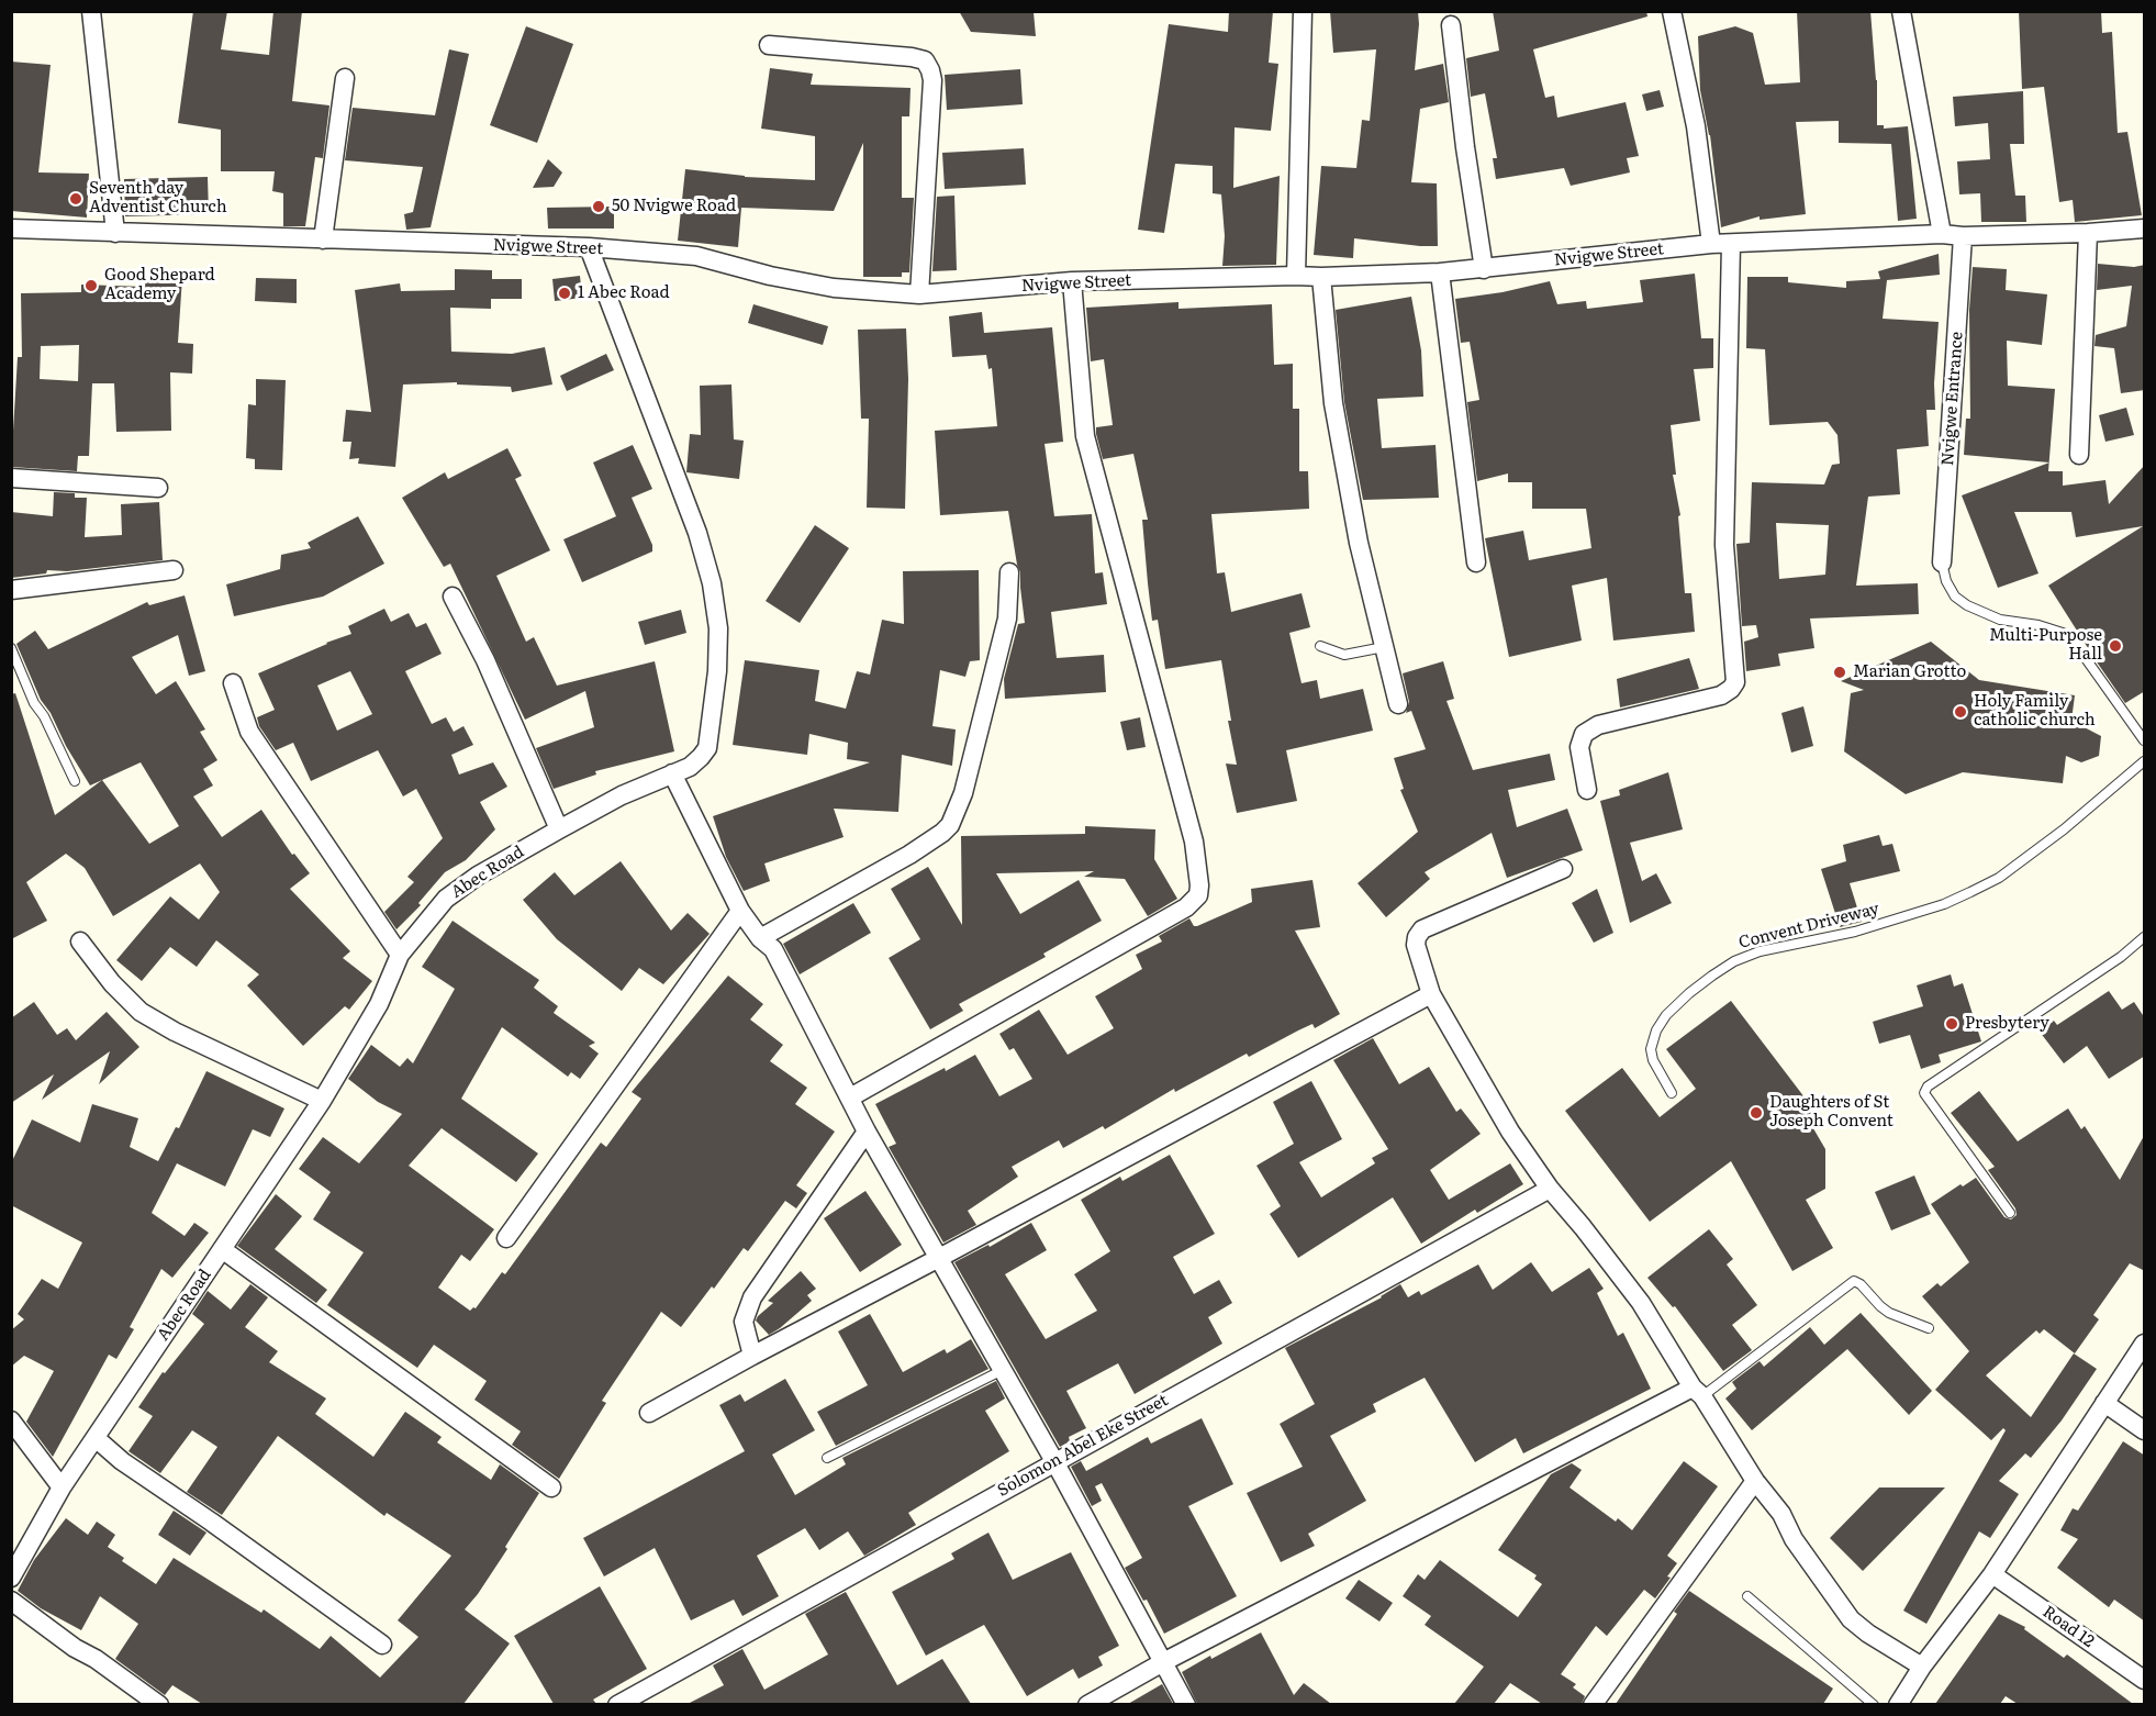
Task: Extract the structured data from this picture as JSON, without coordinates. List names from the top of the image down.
{
  "streets": {
    "street": [
      "Nvigwe Street",
      "Nvigwe Entrance",
      "Abec Road",
      "Solomon Abel Eke Street",
      "Road 12"
    ],
    "lane": ["Convent Driveway"]
  },
  "crossings": [
    ["Nvigwe Street", "Nvigwe Entrance"],
    ["Nvigwe Street", "Abec Road"]
  ],
  "places": [
    "Seventh day Adventist Church",
    "50 Nvigwe Road",
    "Good Shepard Academy",
    "1 Abec Road",
    "Multi-Purpose Hall",
    "Marian Grotto",
    "Holy Family catholic church",
    "Presbytery",
    "Daughters of St Joseph Convent"
  ]
}
